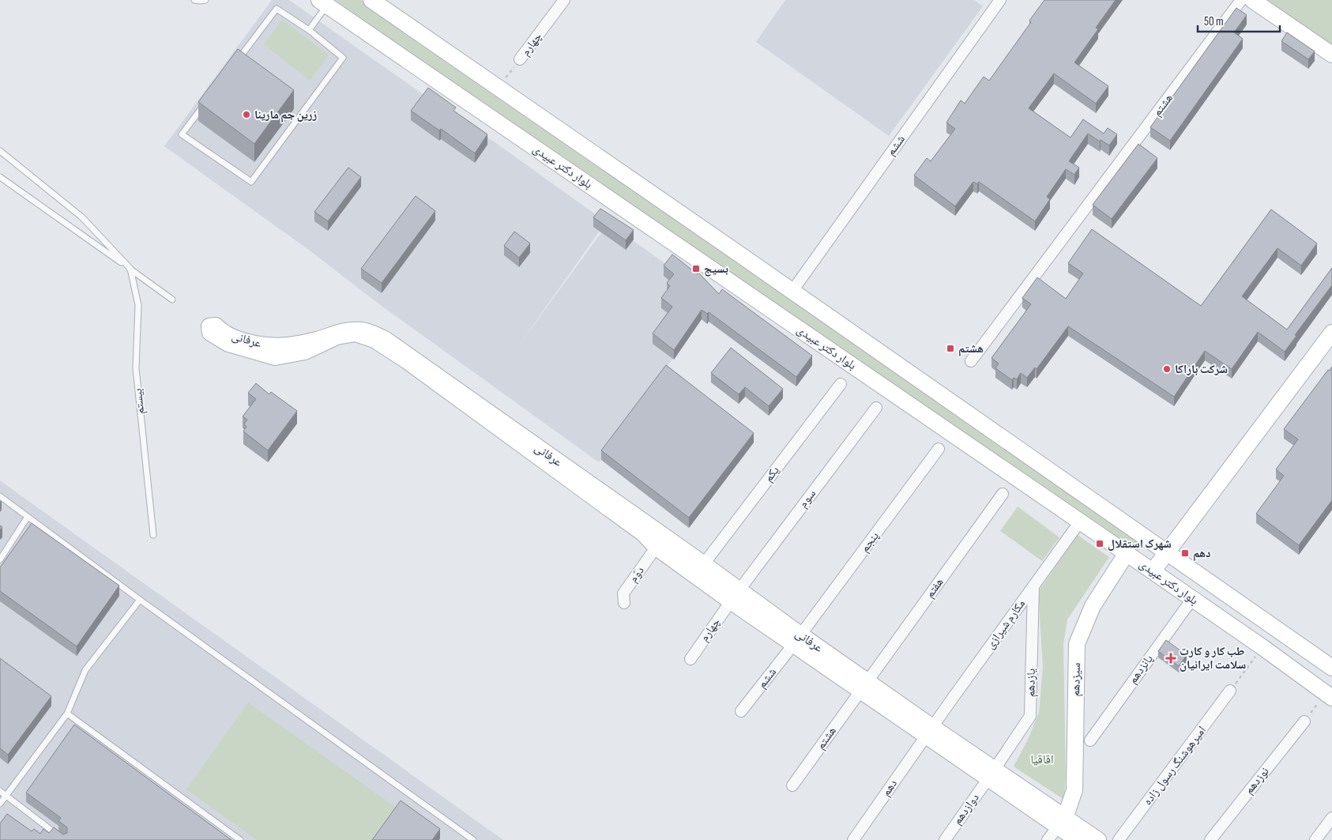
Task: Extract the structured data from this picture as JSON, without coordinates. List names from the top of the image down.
{
  "streets": {
    "main road": ["بلوار دکتر عبیدی", "عرفانی", "سیزدهم"],
    "street": [
      "چهارم",
      "هشتم",
      "ششم",
      "یکم",
      "سوم",
      "پنجم",
      "دوّم",
      "هفتم",
      "مکارم شیرازی",
      "پانزدهم",
      "یازدهم",
      "امیرهوشنگ رسول زاده",
      "نوزدهم",
      "دهم",
      "دوازدهم"
    ],
    "lane": ["بیستم"]
  },
  "crossings": [
    ["چهارم", "بلوار دکتر عبیدی"],
    ["چهارم", "عرفانی"],
    ["چهارم", "سوم"],
    ["هشتم", "عرفانی"],
    ["هشتم", "هفتم"],
    ["ششم", "بلوار دکتر عبیدی"],
    ["ششم", "عرفانی"],
    ["ششم", "پنجم"],
    ["بلوار دکتر عبیدی", "مکارم شیرازی"],
    ["بلوار دکتر عبیدی", "پانزدهم"],
    ["بلوار دکتر عبیدی", "سیزدهم"],
    ["عرفانی", "یکم"],
    ["عرفانی", "سوم"],
    ["عرفانی", "پنجم"],
    ["عرفانی", "دوّم"],
    ["عرفانی", "هفتم"],
    ["عرفانی", "مکارم شیرازی"],
    ["عرفانی", "سیزدهم"],
    ["عرفانی", "یازدهم"],
    ["عرفانی", "دهم"],
    ["عرفانی", "دوازدهم"],
    ["مکارم شیرازی", "یازدهم"],
    ["مکارم شیرازی", "دهم"],
    ["یازدهم", "دوازدهم"]
  ],
  "parks": ["اقاقیا"],
  "places": {
    "other": ["زرین جم مارینا", "شرکت باراکا"],
    "transit": [
      "بسیج",
      "هشتم",
      "شهرک استقلال",
      "دهم"
    ],
    "health": ["طب کار و کارت سلامت ایرانیان"]
  },
  "scale_bar": "50 m"
}
